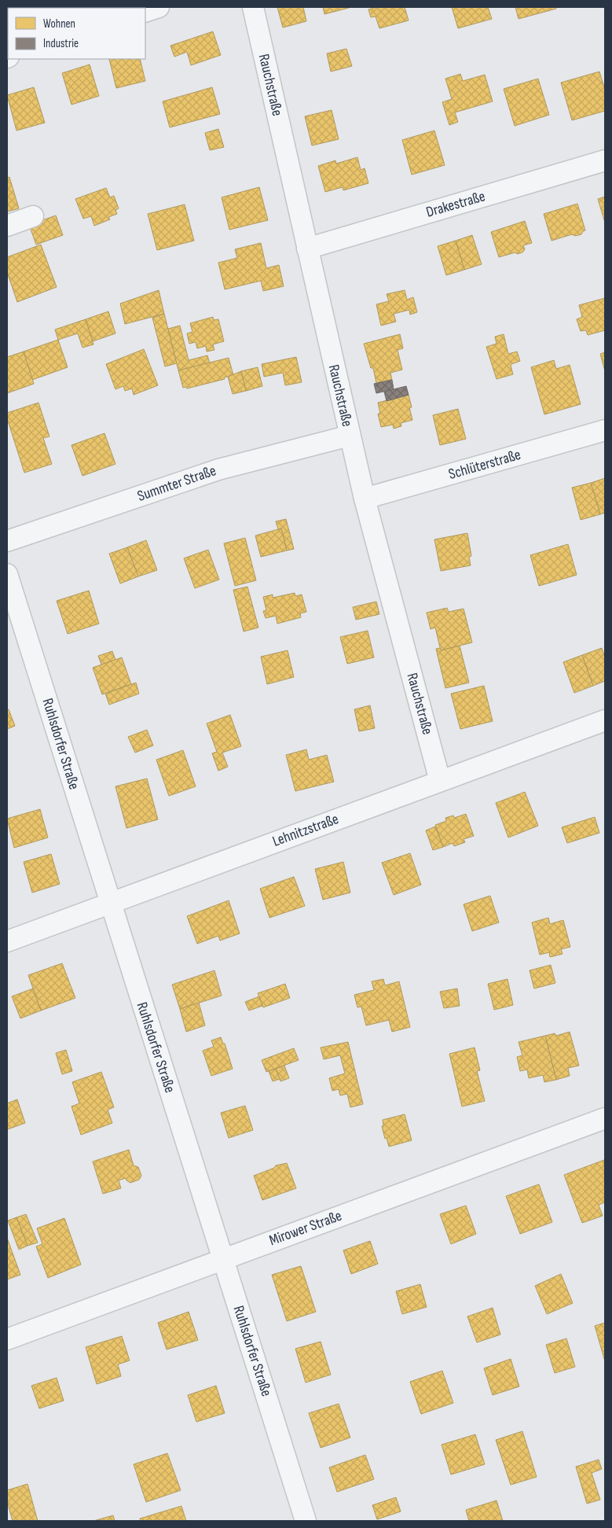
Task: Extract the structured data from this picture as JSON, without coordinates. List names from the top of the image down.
{
  "streets": {
    "street": [
      "Rauchstraße",
      "Drakestraße",
      "Schlüterstraße",
      "Summter Straße",
      "Ruhlsdorfer Straße",
      "Lehnitzstraße",
      "Mirower Straße"
    ]
  },
  "crossings": [
    ["Rauchstraße", "Drakestraße"],
    ["Rauchstraße", "Schlüterstraße"],
    ["Rauchstraße", "Summter Straße"],
    ["Rauchstraße", "Lehnitzstraße"],
    ["Ruhlsdorfer Straße", "Lehnitzstraße"],
    ["Ruhlsdorfer Straße", "Mirower Straße"]
  ],
  "legend": ["Wohnen", "Industrie"]
}
